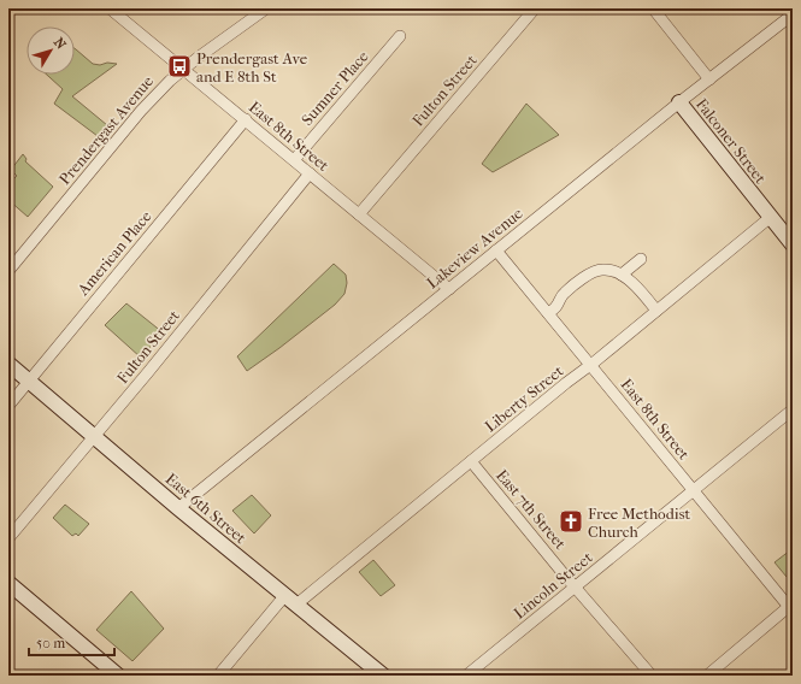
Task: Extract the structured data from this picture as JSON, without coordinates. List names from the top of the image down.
{
  "streets": {
    "street": [
      "Sumner Place",
      "Fulton Street",
      "Prendergast Avenue",
      "East 8th Street",
      "Falconer Street",
      "Lakeview Avenue",
      "American Place",
      "Liberty Street",
      "East 6th Street",
      "East 7th Street",
      "Lincoln Street"
    ]
  },
  "crossings": [
    ["Sumner Place", "East 8th Street"],
    ["Fulton Street", "East 8th Street"],
    ["Fulton Street", "East 6th Street"],
    ["Prendergast Avenue", "East 8th Street"],
    ["East 8th Street", "Lakeview Avenue"],
    ["East 8th Street", "American Place"],
    ["East 8th Street", "Liberty Street"],
    ["East 8th Street", "Lincoln Street"],
    ["Falconer Street", "Lakeview Avenue"],
    ["Falconer Street", "Liberty Street"],
    ["Lakeview Avenue", "East 6th Street"],
    ["American Place", "East 6th Street"],
    ["Liberty Street", "East 6th Street"],
    ["Liberty Street", "East 7th Street"],
    ["East 7th Street", "Lincoln Street"]
  ],
  "places": {
    "bus stop": ["Prendergast Ave and E 8th St"],
    "church": ["Free Methodist Church"]
  },
  "scale_bar": "50 m",
  "north": "top right"
}
